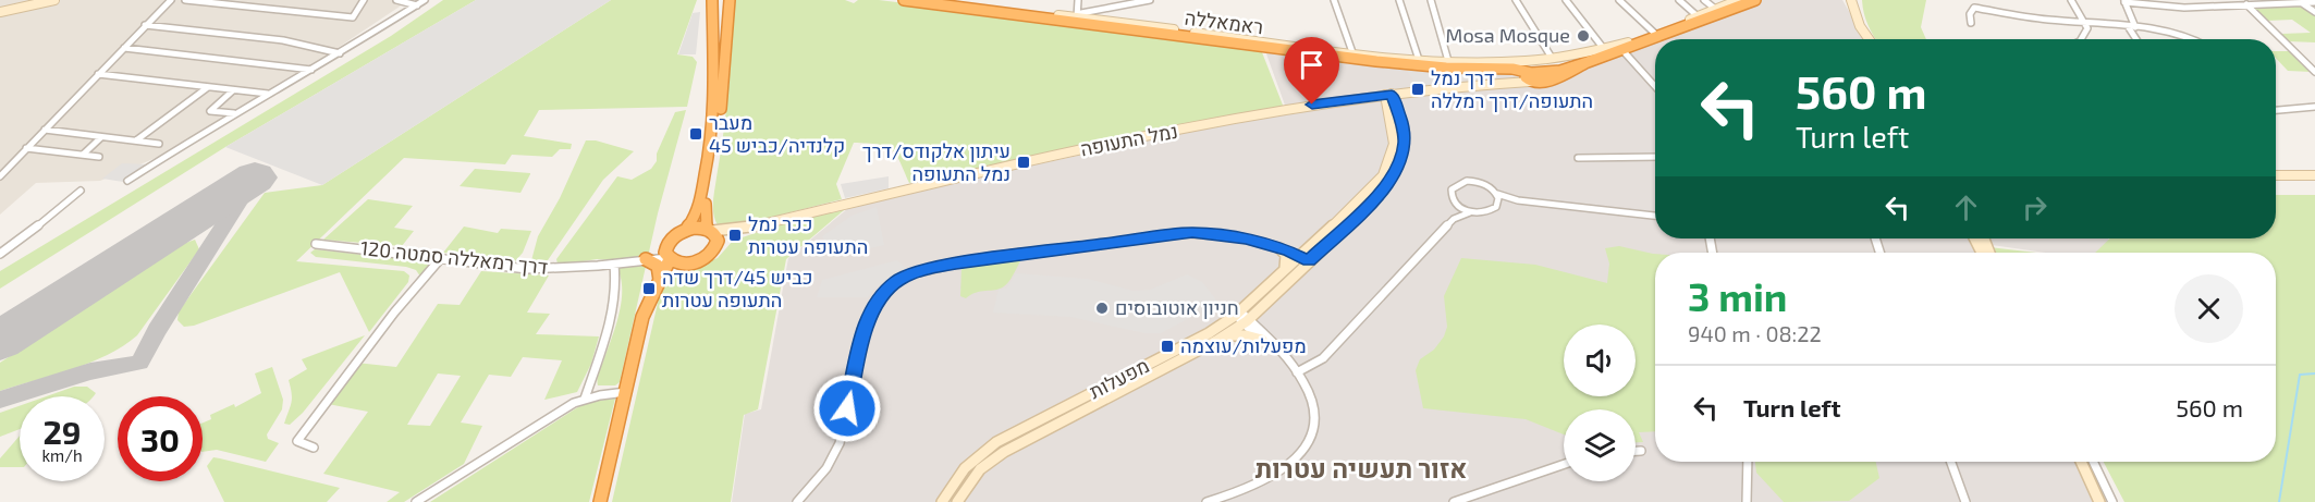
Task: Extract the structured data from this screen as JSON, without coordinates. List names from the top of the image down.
{
  "streets": {
    "highway": ["ראמאללה"],
    "street": ["נמל התעופה", "דרך רמאללה סמטה 120", "מפעלות"]
  },
  "crossings": [
    ["ראמאללה", "נמל התעופה"],
    ["נמל התעופה", "דרך רמאללה סמטה 120"],
    ["נמל התעופה", "מפעלות"]
  ],
  "districts": ["אזור תעשיה עטרות"],
  "places": {
    "other": ["Mosa Mosque", "חניון אוטובוסים"],
    "transit": [
      "דרך נמל התעופה/דרך רמללה",
      "מעבר קלנדיה/כביש 45",
      "עיתון אלקודס/דרך נמל התעופה",
      "ככר נמל התעופה עטרות",
      "כביש 45/דרך שדה התעופה עטרות",
      "מפעלות/עוצמה"
    ]
  },
  "page": {
    "turn": ["560 m", "Turn left"],
    "heading": ["3 min", "940 m · 08:22"],
    "list": [
      {
        "name": "Turn left",
        "value": "560 m"
      }
    ],
    "speed": "29 km/h",
    "limit": "30"
  }
}
